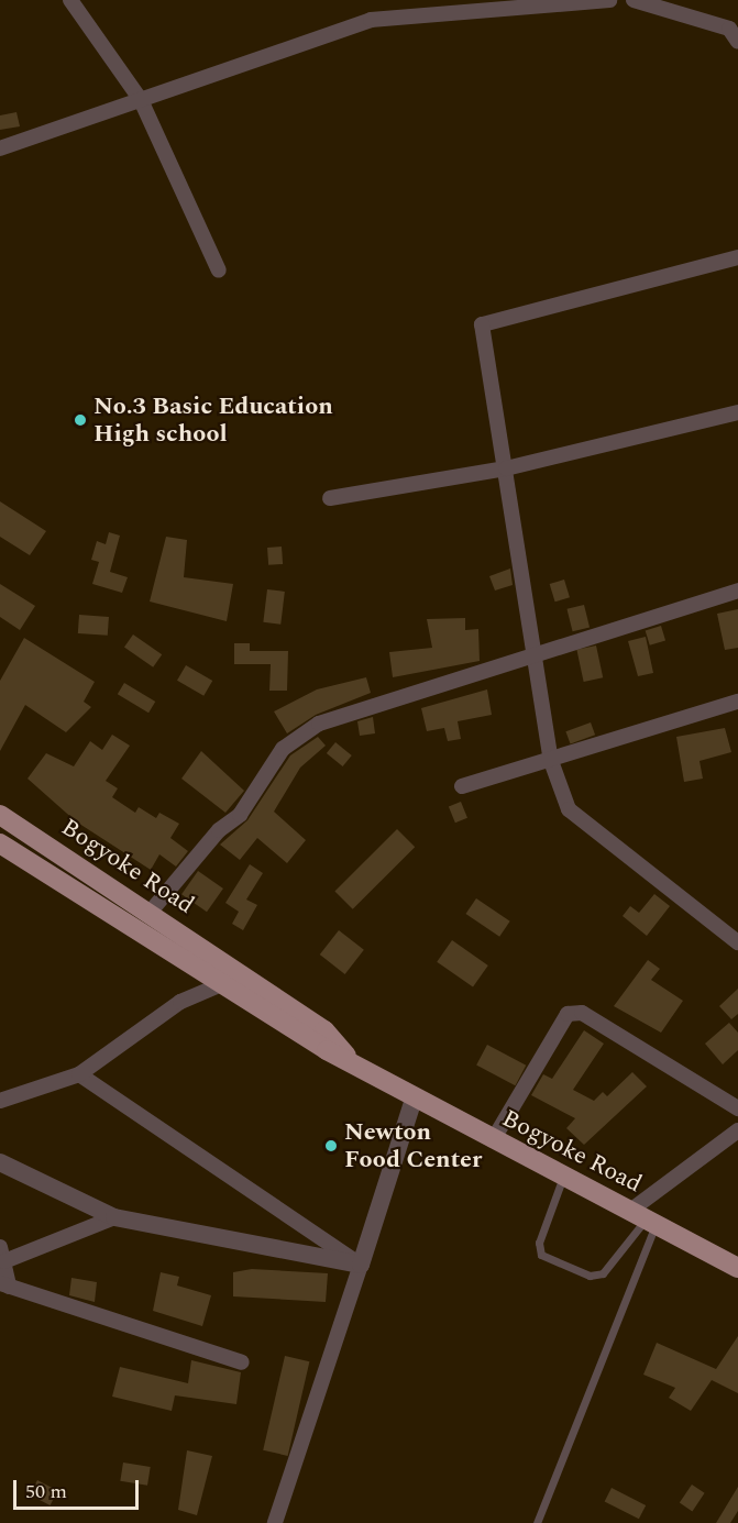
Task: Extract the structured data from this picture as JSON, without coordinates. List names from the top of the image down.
{
  "streets": {
    "main road": ["Bogyoke Road"]
  },
  "places": ["No.3 Basic Education High school", "Newton Food Center"],
  "scale_bar": "50 m"
}
